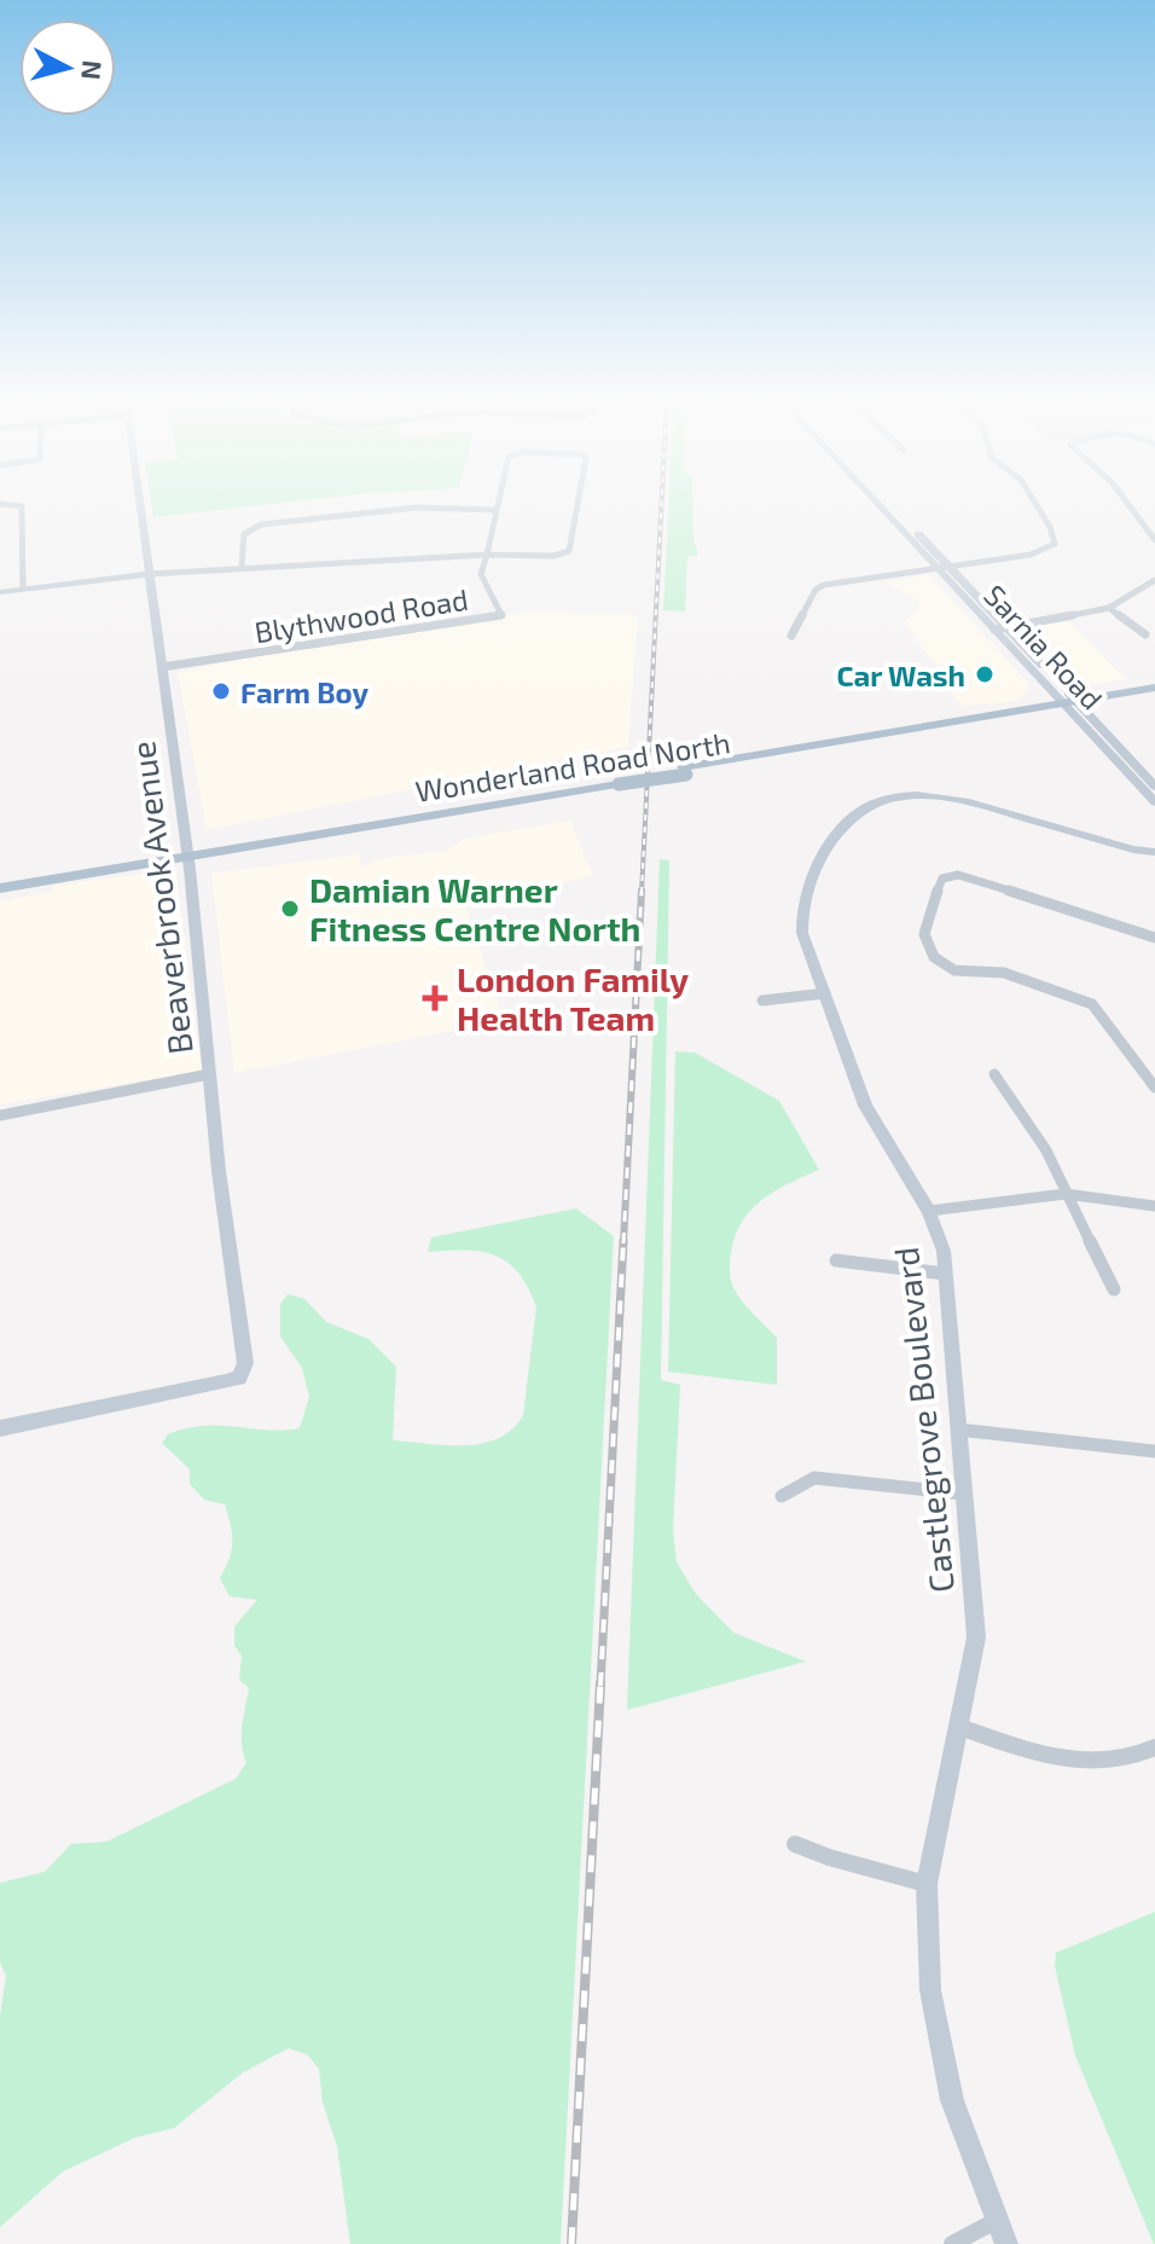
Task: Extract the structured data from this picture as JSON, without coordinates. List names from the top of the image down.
{
  "streets": {
    "main road": ["Wonderland Road North"],
    "street": [
      "Blythwood Road",
      "Sarnia Road",
      "Beaverbrook Avenue",
      "Castlegrove Boulevard"
    ]
  },
  "crossings": [
    ["Blythwood Road", "Beaverbrook Avenue"],
    ["Sarnia Road", "Wonderland Road North"],
    ["Wonderland Road North", "Beaverbrook Avenue"]
  ],
  "places": {
    "other": ["Car Wash", "Farm Boy", "Damian Warner Fitness Centre North"],
    "health": ["London Family Health Team"]
  },
  "north": "right"
}
